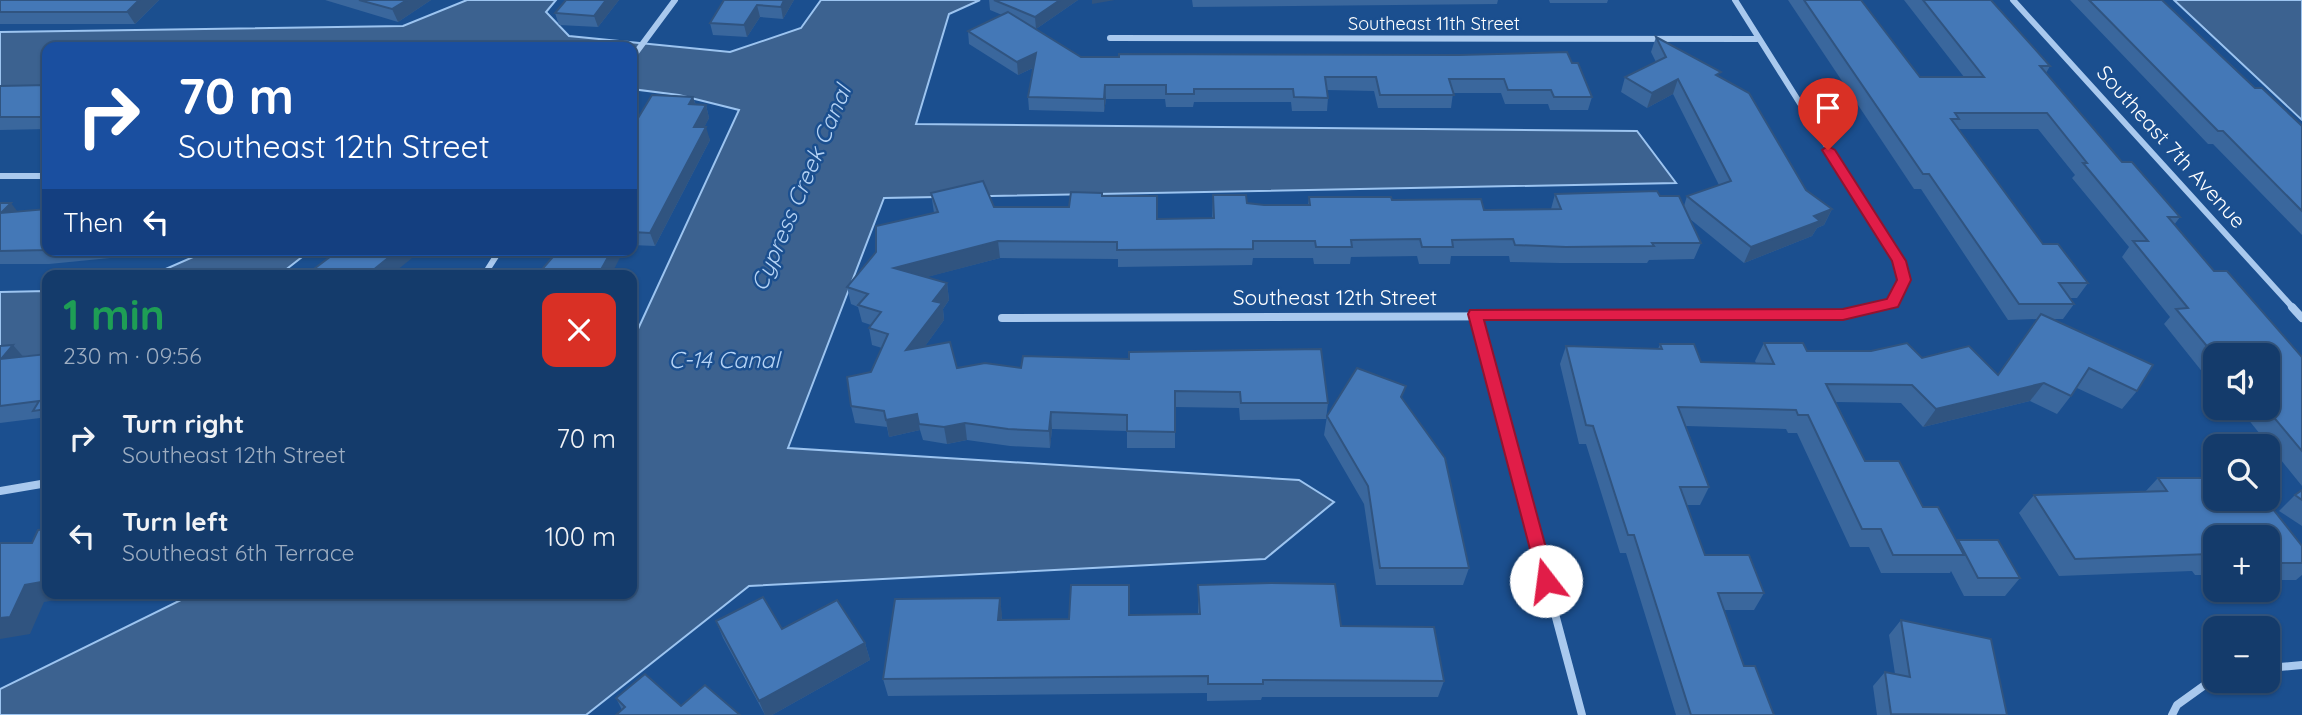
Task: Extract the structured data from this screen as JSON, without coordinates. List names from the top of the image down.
{
  "streets": {
    "street": ["Southeast 11th Street", "Southeast 7th Avenue", "Southeast 12th Street"]
  },
  "crossings": [
    ["Southeast 11th Street", "Southeast 12th Street"]
  ],
  "water": ["Cypress Creek Canal", "C-14 Canal"],
  "page": {
    "turn": ["70 m", "Southeast 12th Street"],
    "then": "Then",
    "heading": ["1 min", "230 m · 09:56"],
    "map_buttons": ["+", "−"],
    "list": [
      {
        "name": "Turn right",
        "note": "Southeast 12th Street",
        "value": "70 m"
      },
      {
        "name": "Turn left",
        "note": "Southeast 6th Terrace",
        "value": "100 m"
      }
    ]
  }
}
